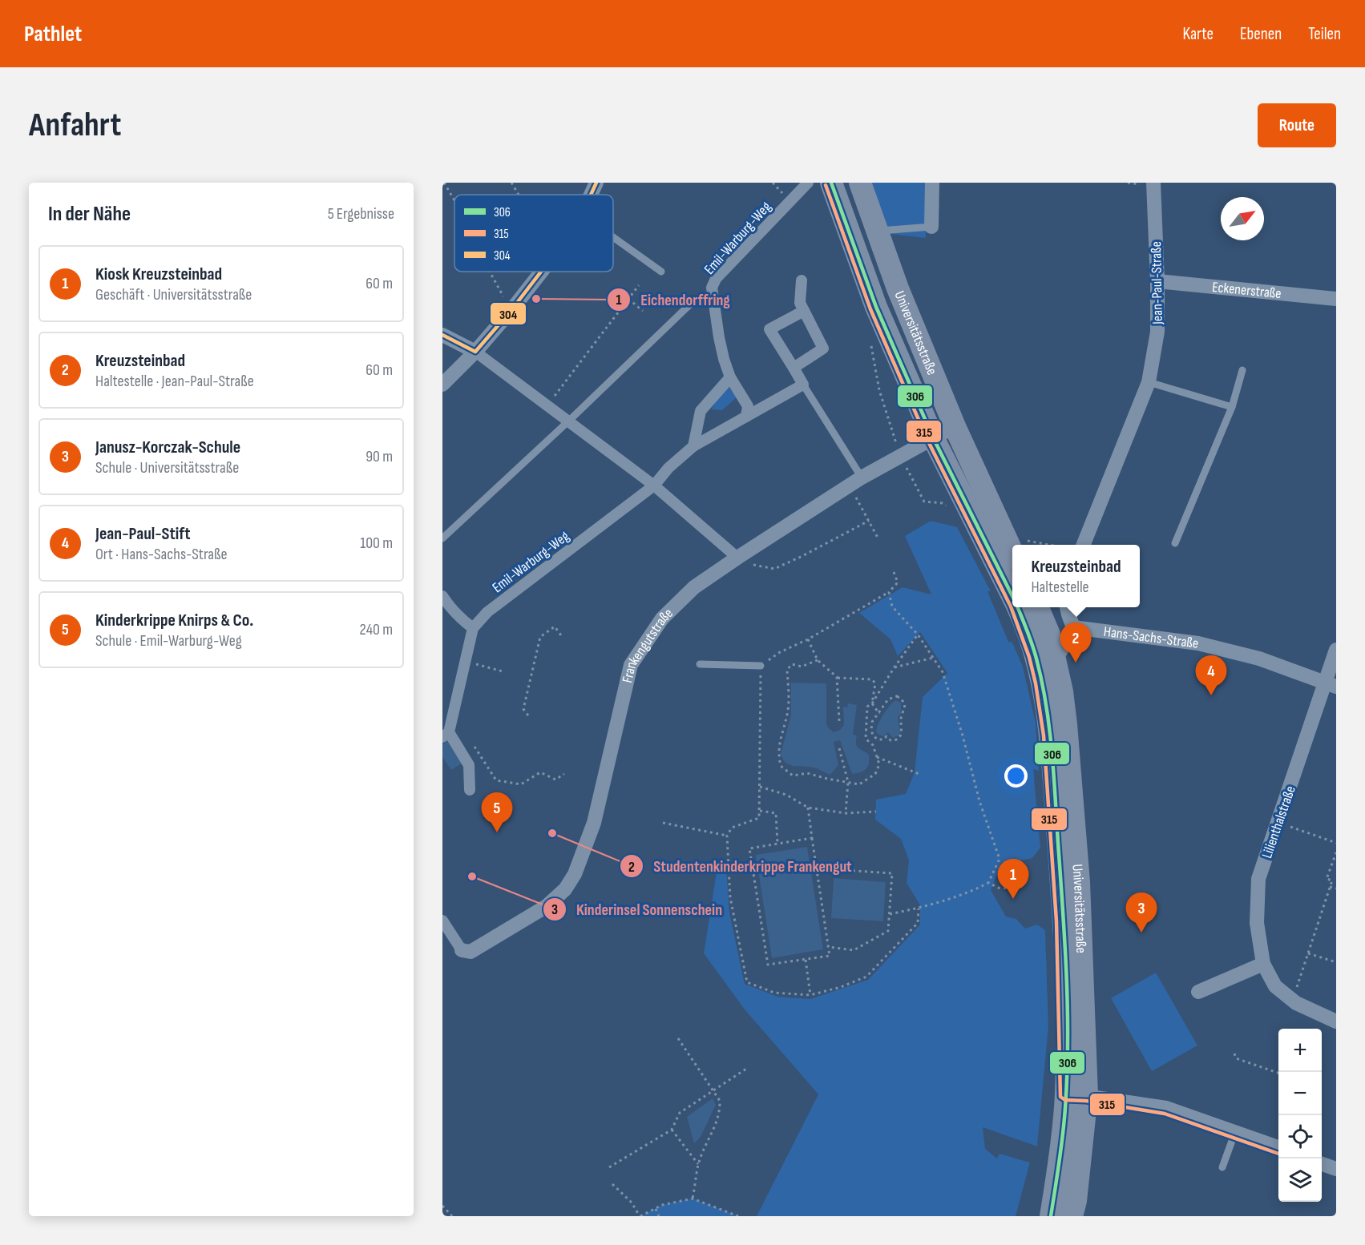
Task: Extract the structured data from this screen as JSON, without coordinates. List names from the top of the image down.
{
  "streets": {
    "main road": ["Universitätsstraße"],
    "street": [
      "Emil-Warburg-Weg",
      "Jean-Paul-Straße",
      "Eckenerstraße",
      "Hans-Sachs-Straße",
      "Frankengutstraße",
      "Lilienthalstraße"
    ]
  },
  "crossings": [
    ["Jean-Paul-Straße", "Eckenerstraße"],
    ["Universitätsstraße", "Frankengutstraße"],
    ["Hans-Sachs-Straße", "Lilienthalstraße"]
  ],
  "places": ["Eichendorffring", "Studentenkinderkrippe Frankengut", "Kinderinsel Sonnenschein"],
  "lines": ["transit line 306", "transit line 304", "transit line 315"],
  "legend": ["306", "315", "304"],
  "north": "top right",
  "page": {
    "header": "Pathlet",
    "nav": ["Karte", "Ebenen", "Teilen"],
    "buttons": "Route",
    "title": "Anfahrt",
    "heading": ["In der Nähe", "5 Ergebnisse"],
    "list": [
      {
        "mark": "1",
        "name": "Kiosk Kreuzsteinbad",
        "note": "Geschäft · Universitätsstraße",
        "value": "60 m"
      },
      {
        "mark": "2",
        "name": "Kreuzsteinbad",
        "note": "Haltestelle · Jean-Paul-Straße",
        "value": "60 m"
      },
      {
        "mark": "3",
        "name": "Janusz-Korczak-Schule",
        "note": "Schule · Universitätsstraße",
        "value": "90 m"
      },
      {
        "mark": "4",
        "name": "Jean-Paul-Stift",
        "note": "Ort · Hans-Sachs-Straße",
        "value": "100 m"
      },
      {
        "mark": "5",
        "name": "Kinderkrippe Knirps & Co.",
        "note": "Schule · Emil-Warburg-Weg",
        "value": "240 m"
      }
    ],
    "popup": ["Kreuzsteinbad", "Haltestelle"],
    "pins": [
      "2",
      "4",
      "5",
      "1",
      "3"
    ],
    "map_buttons": ["+", "−"]
  }
}
